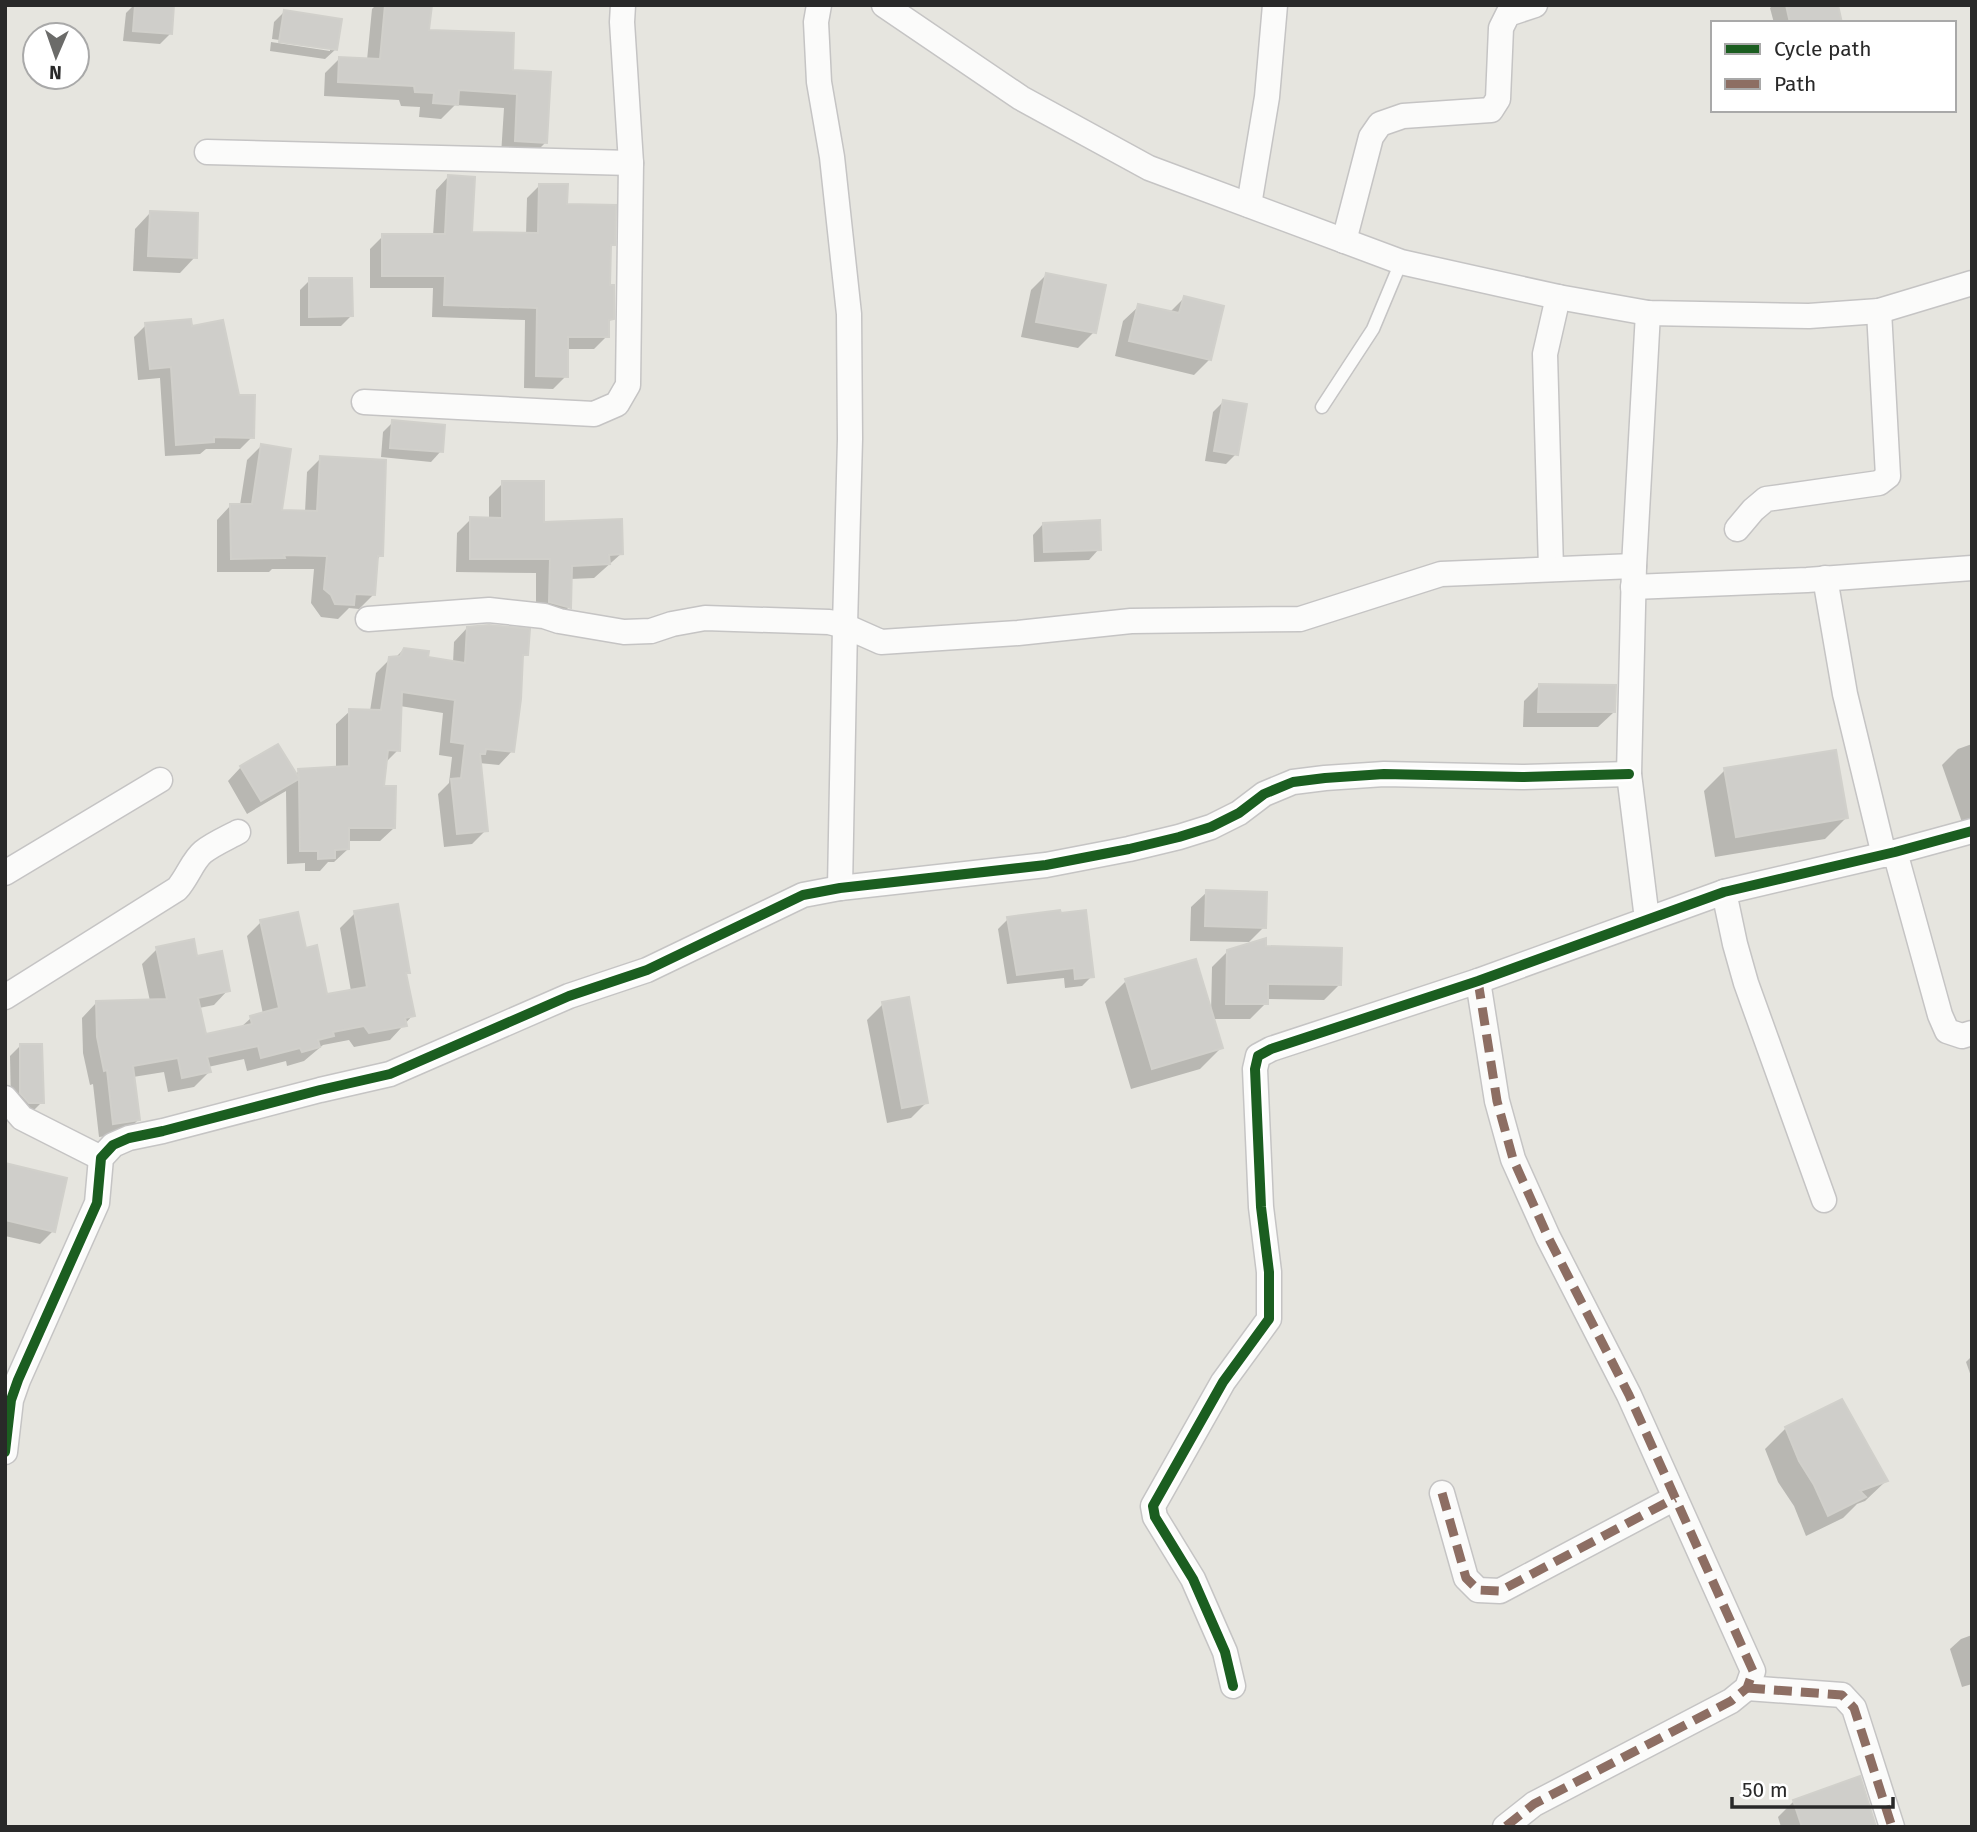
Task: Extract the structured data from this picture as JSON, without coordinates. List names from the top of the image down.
{
  "legend": ["Cycle path", "Path"],
  "scale_bar": "50 m",
  "north": "bottom"
}
